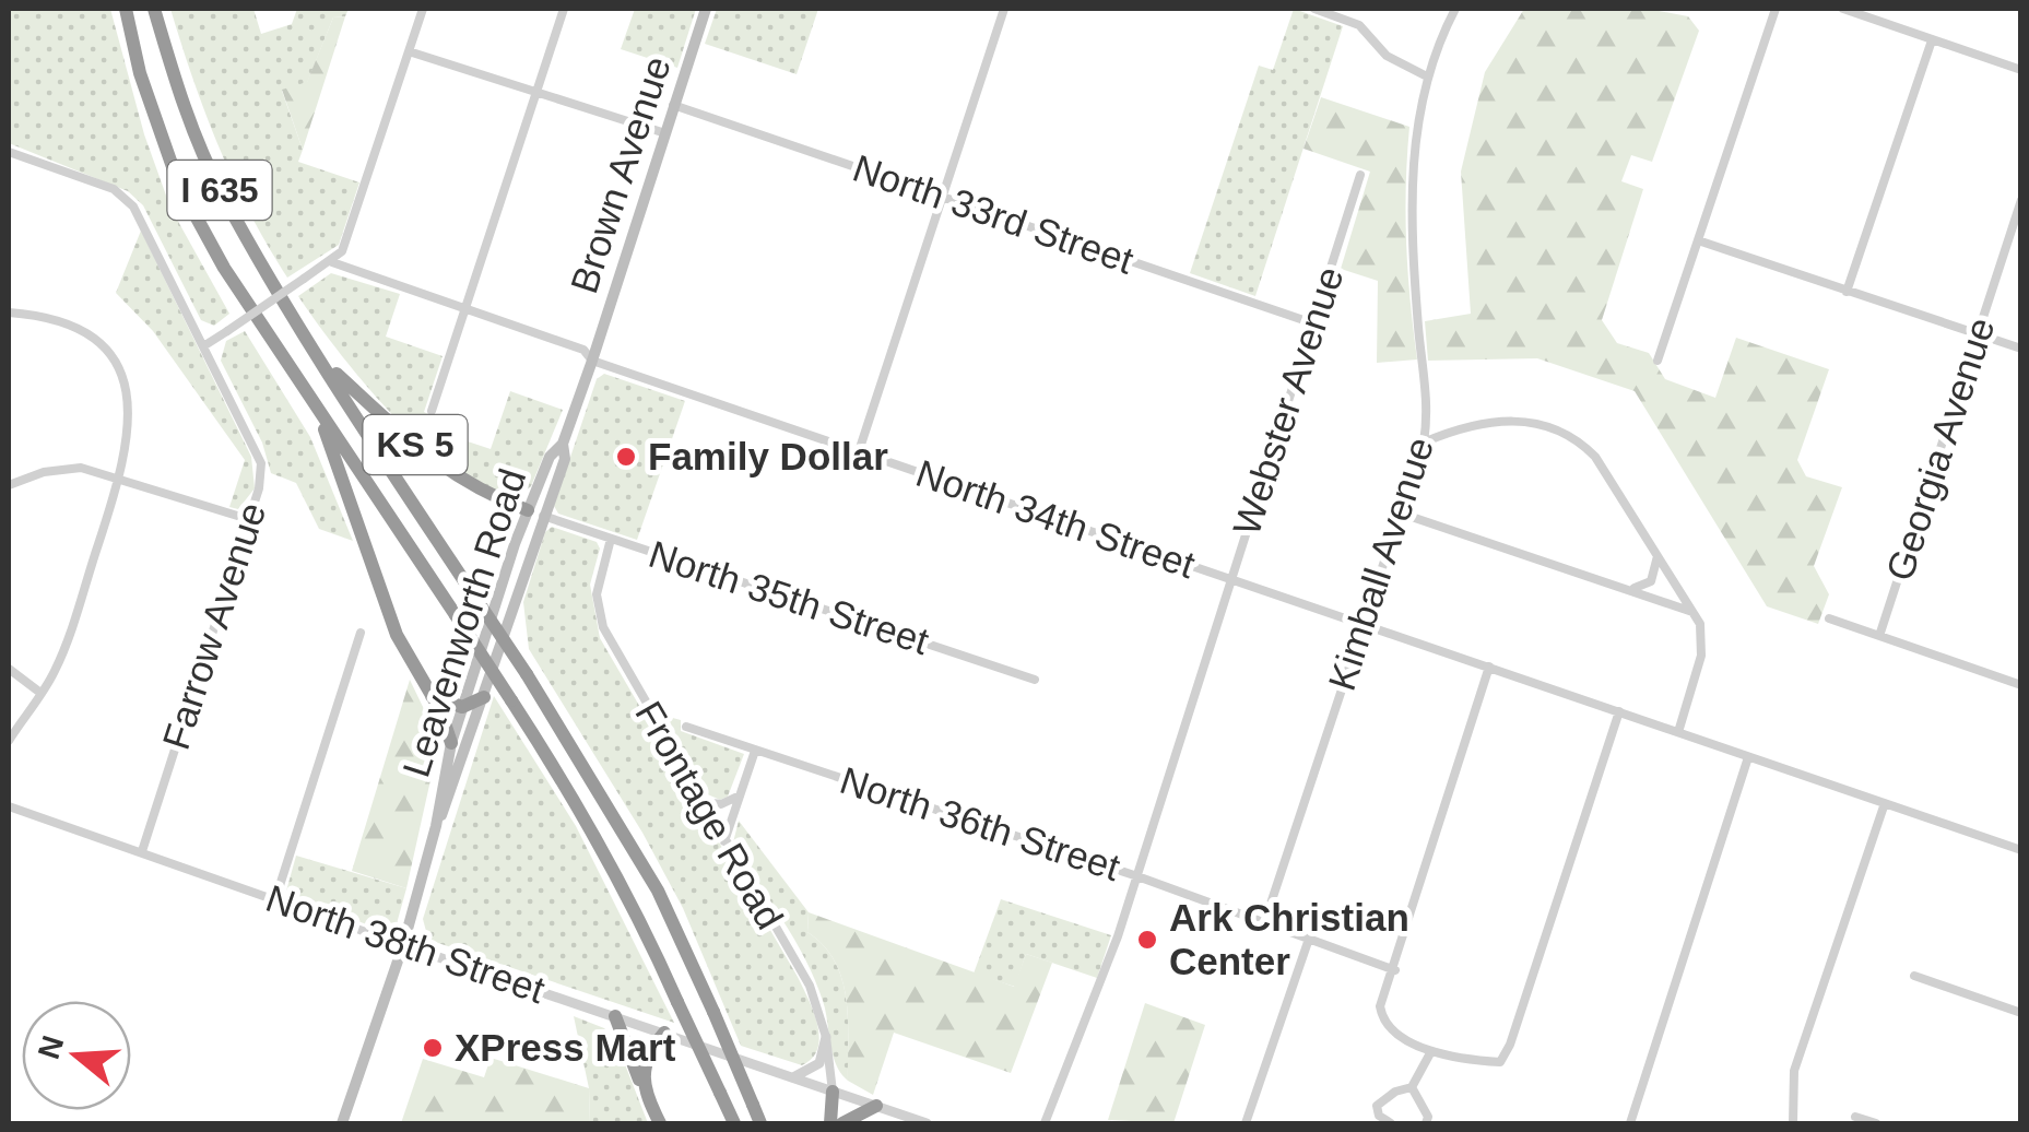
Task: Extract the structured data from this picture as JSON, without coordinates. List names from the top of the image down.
{
  "streets": {
    "highway": ["I 635", "KS 5"],
    "main road": ["Brown Avenue", "Leavenworth Road"],
    "street": [
      "North 33rd Street",
      "Webster Avenue",
      "Georgia Avenue",
      "North 34th Street",
      "Kimball Avenue",
      "North 35th Street",
      "Farrow Avenue",
      "Frontage Road",
      "North 36th Street",
      "North 38th Street"
    ]
  },
  "crossings": [
    ["Brown Avenue", "North 33rd Street"],
    ["Brown Avenue", "North 34th Street"],
    ["Brown Avenue", "Leavenworth Road"],
    ["I 635", "KS 5"],
    ["North 33rd Street", "Webster Avenue"],
    ["Webster Avenue", "North 34th Street"],
    ["Webster Avenue", "North 36th Street"],
    ["KS 5", "North 35th Street"],
    ["KS 5", "Leavenworth Road"],
    ["North 34th Street", "Kimball Avenue"],
    ["North 34th Street", "Leavenworth Road"],
    ["Kimball Avenue", "North 36th Street"],
    ["North 35th Street", "Leavenworth Road"],
    ["North 35th Street", "Frontage Road"],
    ["Leavenworth Road", "North 38th Street"],
    ["Farrow Avenue", "North 38th Street"],
    ["Frontage Road", "North 38th Street"]
  ],
  "places": ["Family Dollar", "Ark Christian Center", "XPress Mart"],
  "north": "left"
}
